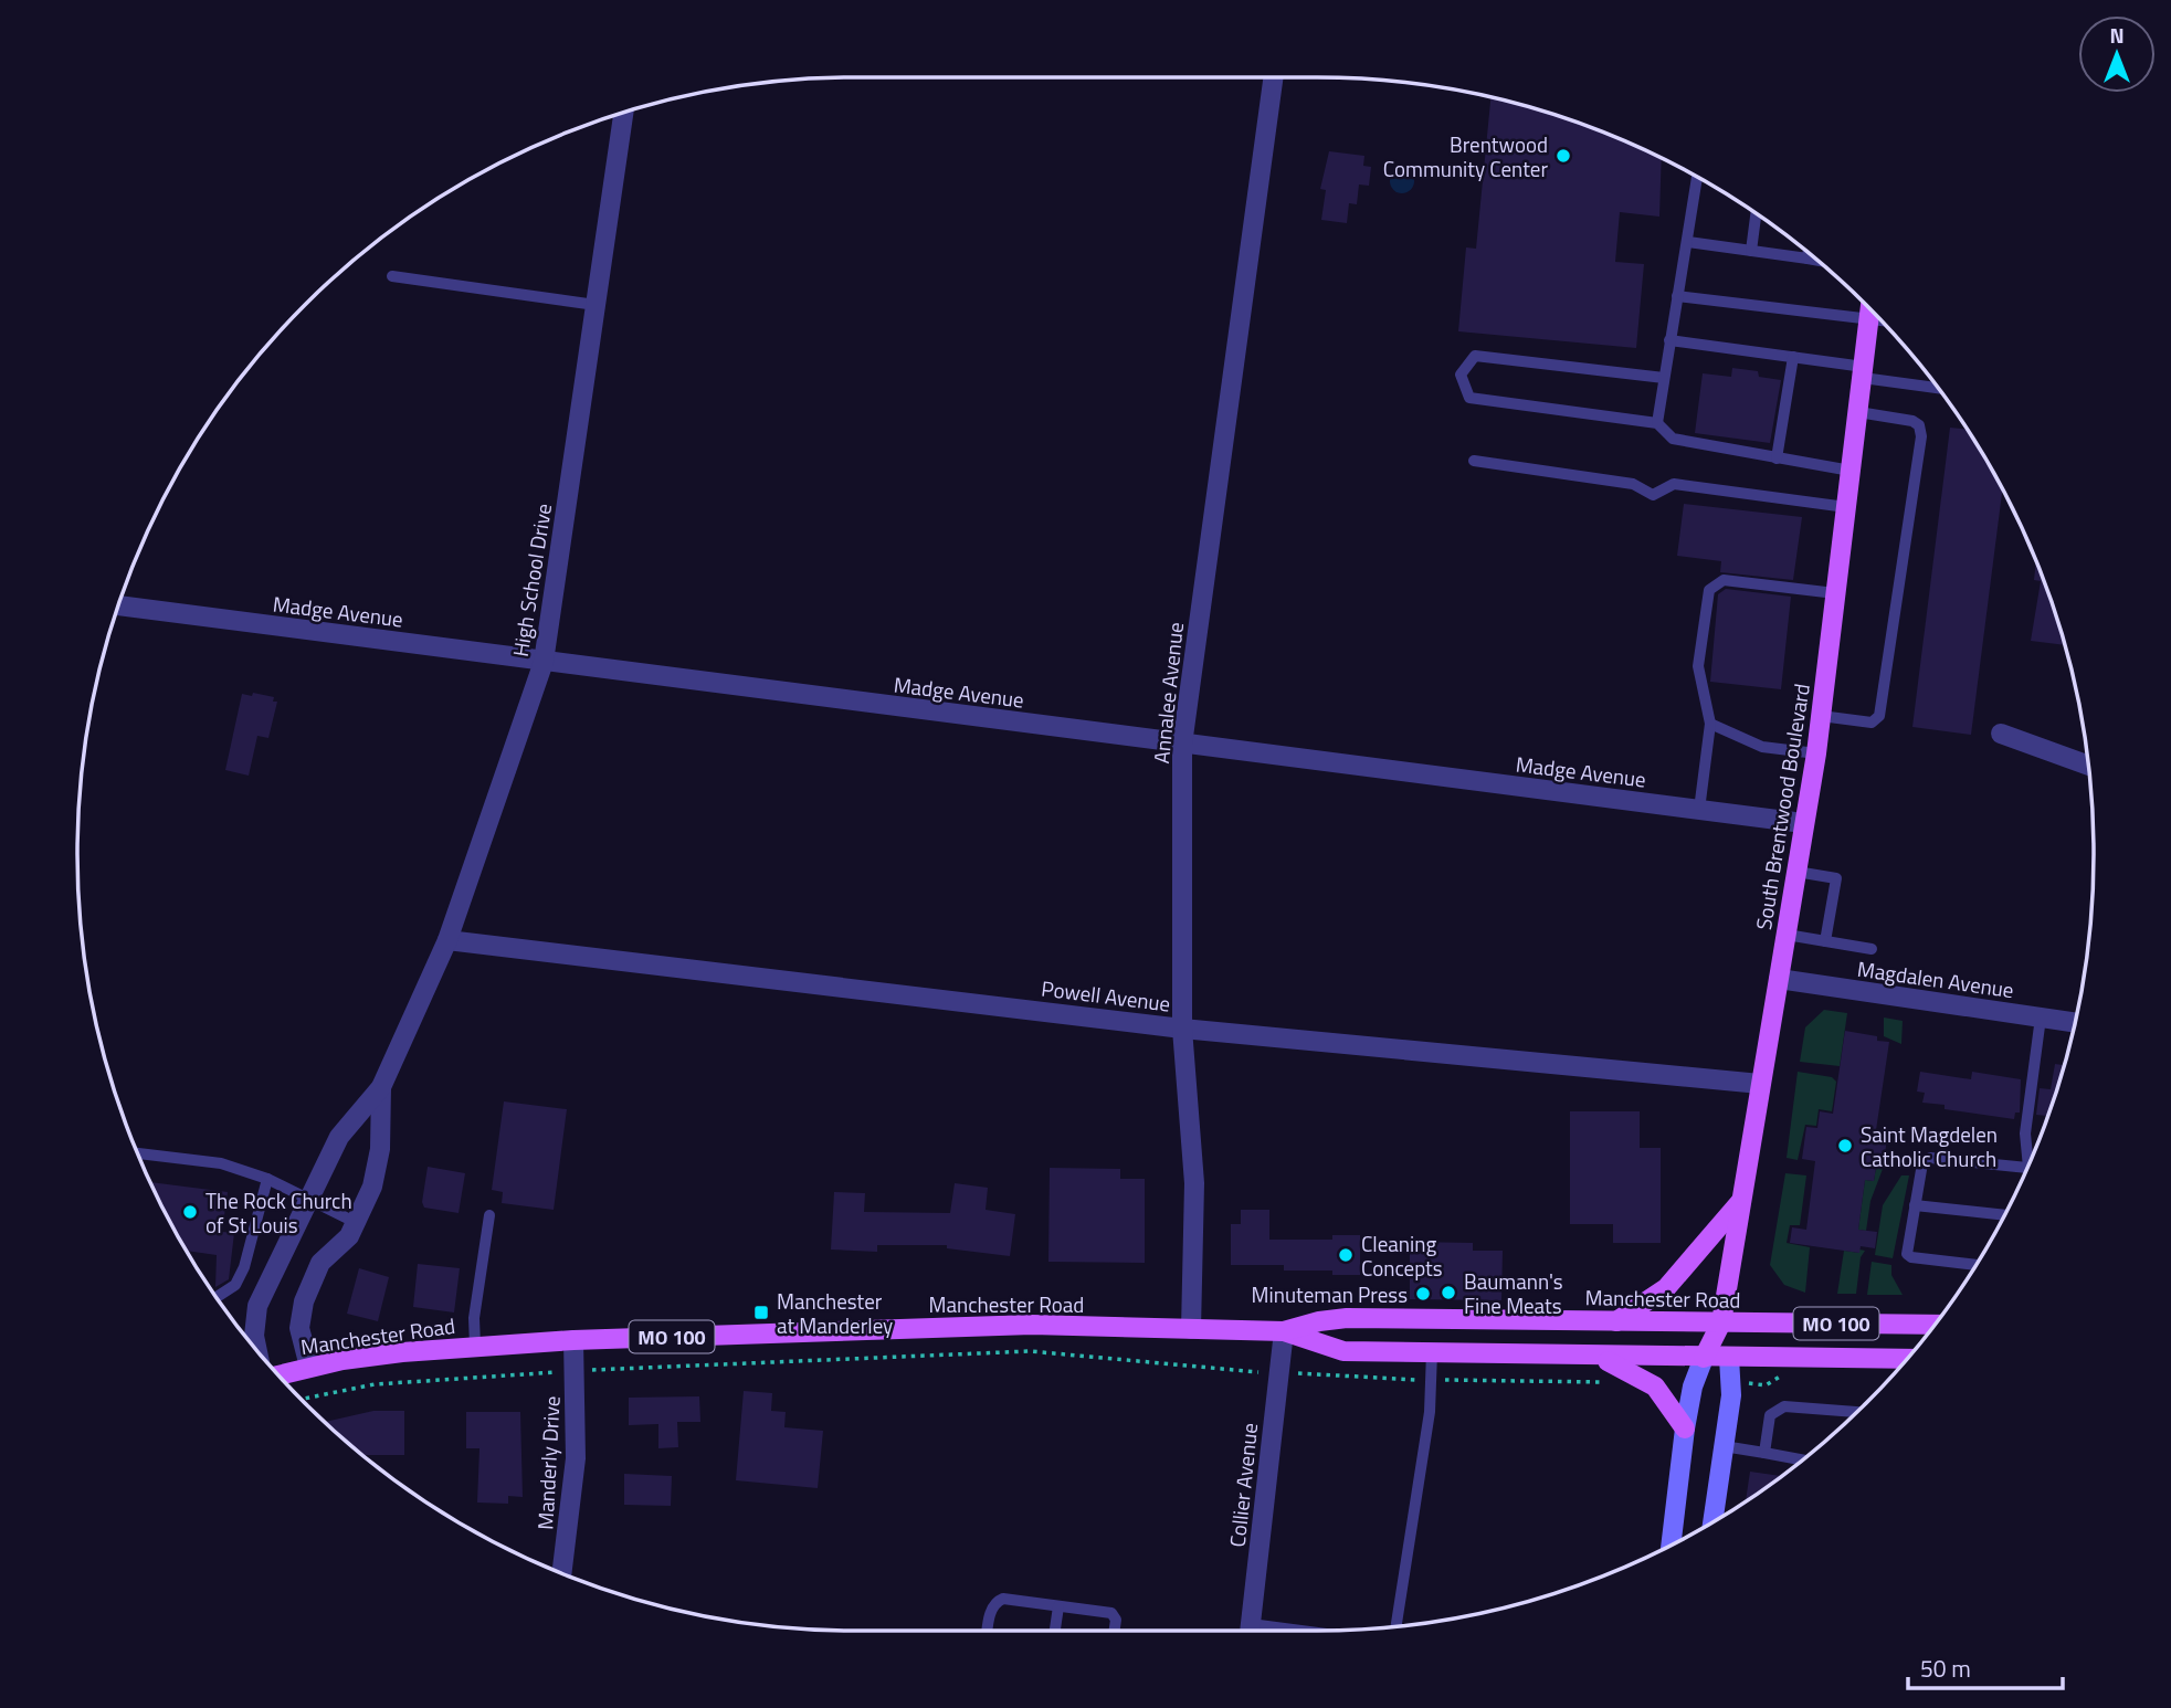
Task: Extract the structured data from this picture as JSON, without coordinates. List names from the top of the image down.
{
  "streets": {
    "main road": ["South Brentwood Boulevard", "Manchester Road", "MO 100"],
    "street": [
      "High School Drive",
      "Madge Avenue",
      "Annalee Avenue",
      "Magdalen Avenue",
      "Powell Avenue",
      "Manderly Drive",
      "Collier Avenue"
    ]
  },
  "crossings": [
    ["High School Drive", "Madge Avenue"],
    ["High School Drive", "Powell Avenue"],
    ["High School Drive", "Manchester Road"],
    ["Madge Avenue", "Annalee Avenue"],
    ["Madge Avenue", "South Brentwood Boulevard"],
    ["Annalee Avenue", "Powell Avenue"],
    ["Annalee Avenue", "Manchester Road"],
    ["South Brentwood Boulevard", "Magdalen Avenue"],
    ["South Brentwood Boulevard", "Powell Avenue"],
    ["South Brentwood Boulevard", "Manchester Road"],
    ["Manchester Road", "Manderly Drive"],
    ["Manchester Road", "Collier Avenue"]
  ],
  "places": {
    "other": [
      "Brentwood Community Center",
      "Saint Magdelen Catholic Church",
      "The Rock Church of St Louis",
      "Cleaning Concepts",
      "Baumann's Fine Meats",
      "Minuteman Press"
    ],
    "transit": ["Manchester at Manderley"]
  },
  "scale_bar": "50 m",
  "north": "top"
}
